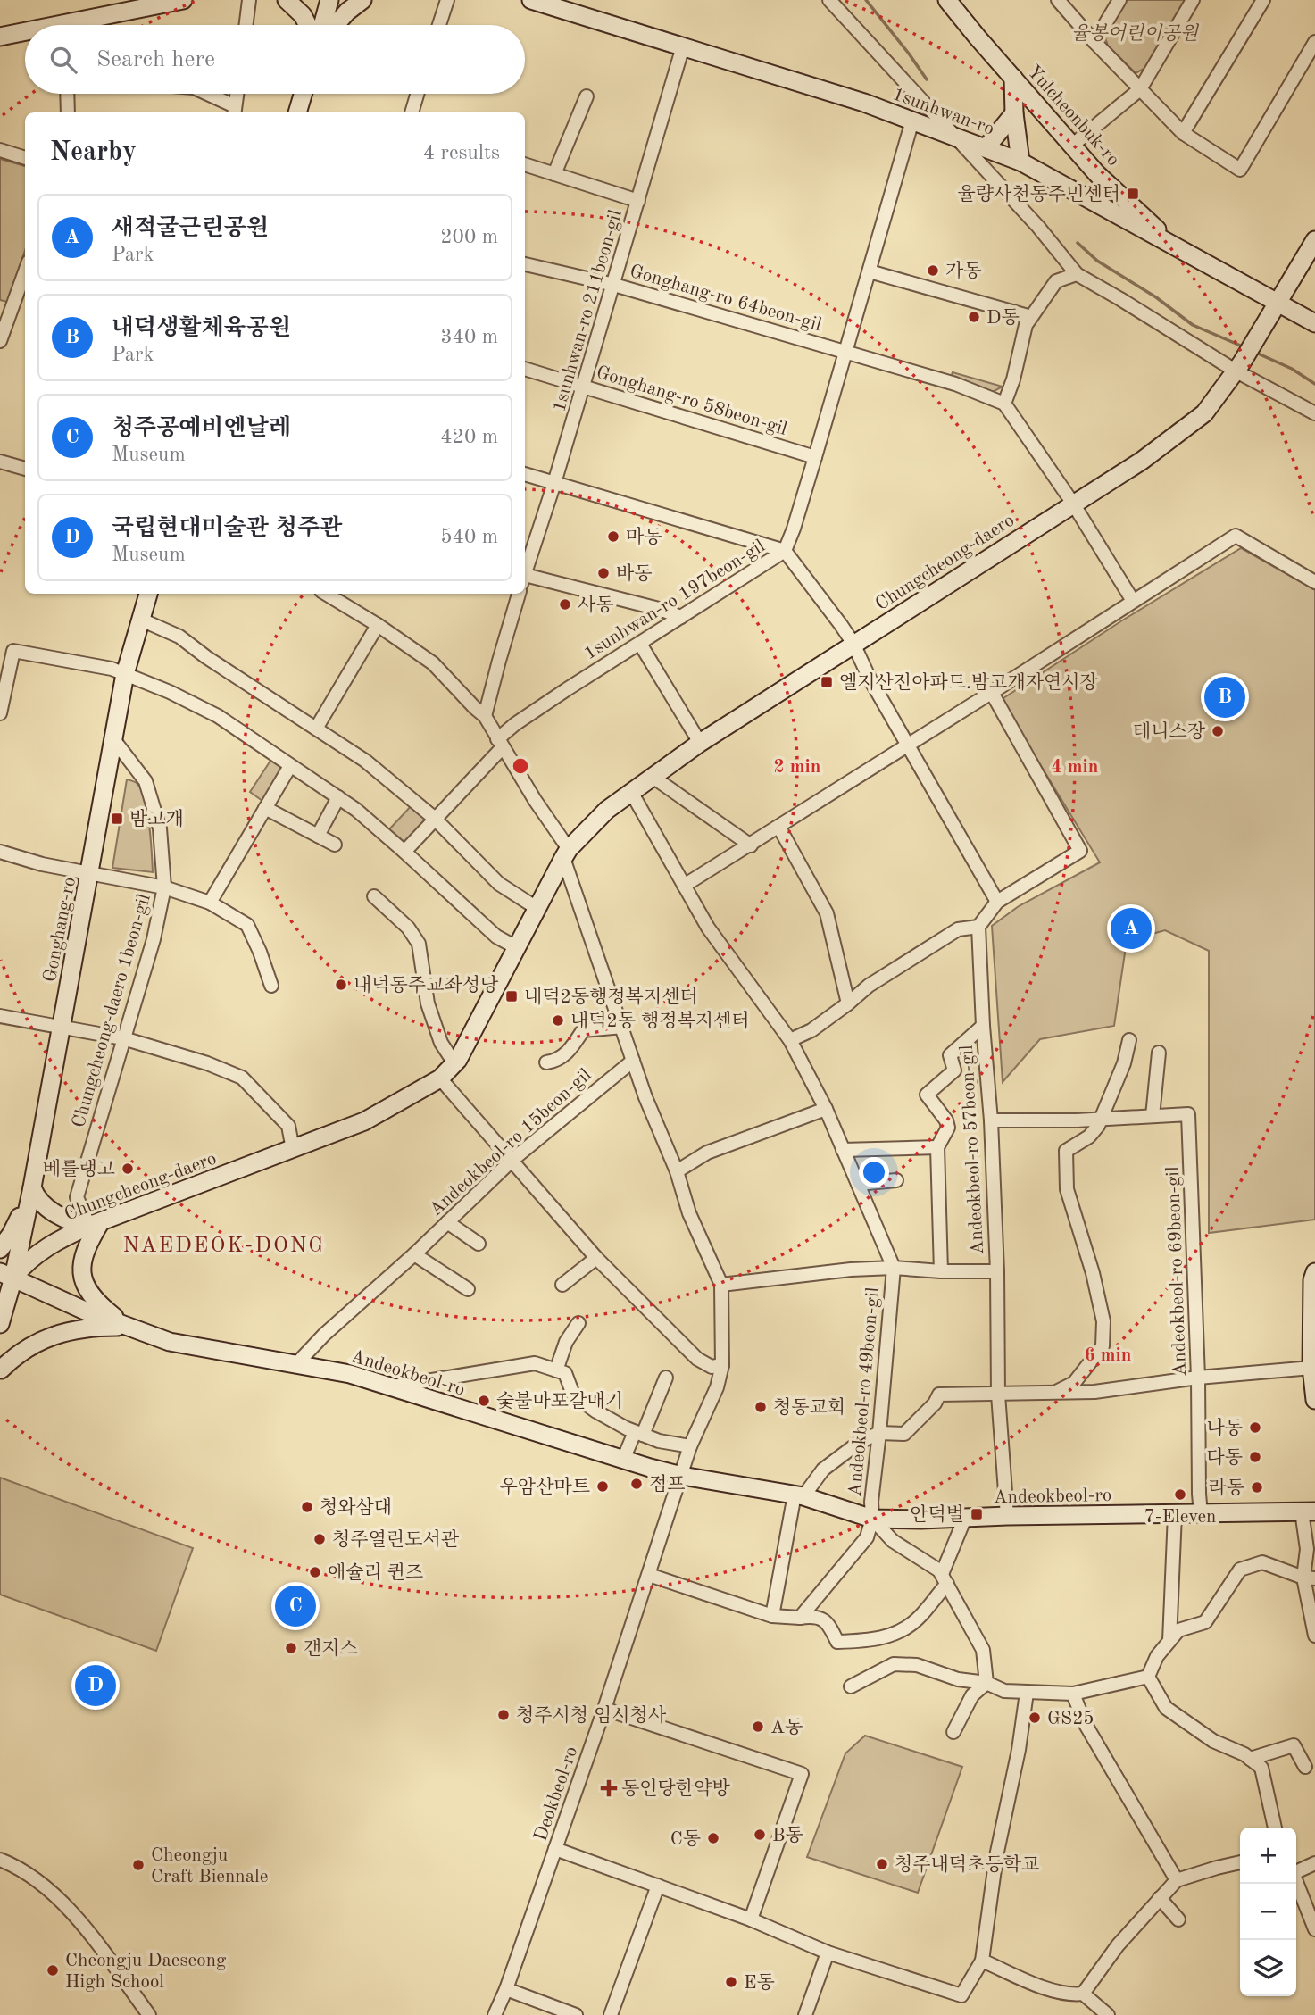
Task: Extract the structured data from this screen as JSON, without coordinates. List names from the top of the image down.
{
  "streets": {
    "street": [
      "1sunhwan-ro",
      "Yulcheonbuk-ro",
      "Gonghang-ro 64beon-gil",
      "1sunhwan-ro 211beon-gil",
      "Gonghang-ro 58beon-gil",
      "Chungcheong-daero",
      "1sunhwan-ro 197beon-gil",
      "Gonghang-ro",
      "Chungcheong-daero 1beon-gil",
      "Andeokbeol-ro 15beon-gil",
      "Andeokbeol-ro 57beon-gil",
      "Andeokbeol-ro 69beon-gil",
      "Andeokbeol-ro",
      "Andeokbeol-ro 49beon-gil",
      "Deokbeol-ro"
    ]
  },
  "crossings": [
    ["1sunhwan-ro", "Yulcheonbuk-ro"],
    ["1sunhwan-ro", "1sunhwan-ro 211beon-gil"],
    ["1sunhwan-ro", "Chungcheong-daero"],
    ["1sunhwan-ro", "1sunhwan-ro 197beon-gil"],
    ["Gonghang-ro 64beon-gil", "1sunhwan-ro 211beon-gil"],
    ["Gonghang-ro 64beon-gil", "1sunhwan-ro 197beon-gil"],
    ["1sunhwan-ro 211beon-gil", "Gonghang-ro 58beon-gil"],
    ["Gonghang-ro 58beon-gil", "1sunhwan-ro 197beon-gil"],
    ["Chungcheong-daero", "Gonghang-ro"],
    ["Chungcheong-daero", "Chungcheong-daero 1beon-gil"],
    ["Chungcheong-daero", "Andeokbeol-ro"],
    ["Gonghang-ro", "Chungcheong-daero 1beon-gil"],
    ["Gonghang-ro", "Andeokbeol-ro"],
    ["Andeokbeol-ro 15beon-gil", "Andeokbeol-ro"],
    ["Andeokbeol-ro 57beon-gil", "Andeokbeol-ro 69beon-gil"],
    ["Andeokbeol-ro 57beon-gil", "Andeokbeol-ro"],
    ["Andeokbeol-ro 57beon-gil", "Andeokbeol-ro 49beon-gil"],
    ["Andeokbeol-ro 57beon-gil", "Deokbeol-ro"],
    ["Andeokbeol-ro 69beon-gil", "Andeokbeol-ro"],
    ["Andeokbeol-ro", "Andeokbeol-ro 49beon-gil"],
    ["Andeokbeol-ro", "Deokbeol-ro"]
  ],
  "districts": ["NAEDEOK-DONG"],
  "parks": ["율봉어린이공원"],
  "places": {
    "transit": [
      "율량사천동주민센터",
      "엘지산전아파트.밤고개자연시장",
      "밤고개",
      "내덕2동행정복지센터",
      "안덕벌"
    ],
    "other": [
      "가동",
      "D동",
      "마동",
      "바동",
      "사동",
      "테니스장",
      "내덕동주교좌성당",
      "내덕2동 행정복지센터",
      "베를랭고",
      "숯불마포갈매기",
      "청동교회",
      "나동",
      "다동",
      "점프",
      "우암산마트",
      "라동",
      "7-Eleven",
      "청와삼대",
      "청주열린도서관",
      "애슐리 퀸즈",
      "갠지스",
      "청주시청 임시청사",
      "GS25",
      "A동",
      "B동",
      "C동",
      "청주내덕초등학교",
      "Cheongju Craft Biennale",
      "Cheongju Daeseong High School",
      "E동"
    ],
    "health": ["동인당한약방"]
  },
  "page": {
    "search": "Search here",
    "heading": ["Nearby", "4 results"],
    "list": [
      {
        "mark": "A",
        "name": "새적굴근린공원",
        "note": "Park",
        "value": "200 m"
      },
      {
        "mark": "B",
        "name": "내덕생활체육공원",
        "note": "Park",
        "value": "340 m"
      },
      {
        "mark": "C",
        "name": "청주공예비엔날레",
        "note": "Museum",
        "value": "420 m"
      },
      {
        "mark": "D",
        "name": "국립현대미술관 청주관",
        "note": "Museum",
        "value": "540 m"
      }
    ],
    "pins": [
      "B",
      "A",
      "C",
      "D"
    ],
    "map_buttons": ["+", "−"]
  },
  "rings": ["2 min", "4 min", "6 min"]
}
